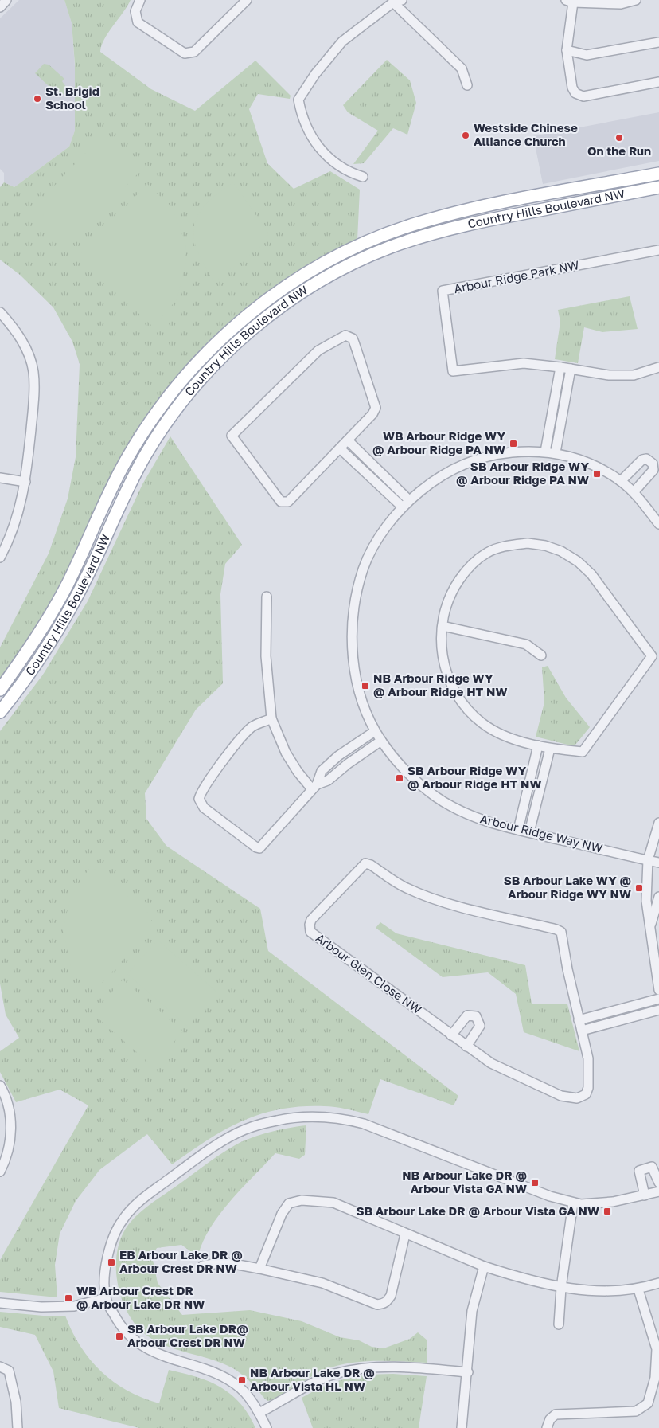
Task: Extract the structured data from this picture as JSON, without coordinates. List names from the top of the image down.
{
  "streets": {
    "main road": ["Country Hills Boulevard NW"],
    "street": ["Arbour Ridge Park NW", "Arbour Ridge Way NW", "Arbour Glen Close NW"]
  },
  "places": {
    "other": ["St. Brigid School", "Westside Chinese Alliance Church", "On the Run"],
    "transit": [
      "WB Arbour Ridge WY @ Arbour Ridge PA NW",
      "SB Arbour Ridge WY @ Arbour Ridge PA NW",
      "NB Arbour Ridge WY @ Arbour Ridge HT NW",
      "SB Arbour Ridge WY @ Arbour Ridge HT NW",
      "SB Arbour Lake WY @ Arbour Ridge WY NW",
      "NB Arbour Lake DR @ Arbour Vista GA NW",
      "SB Arbour Lake DR @ Arbour Vista GA NW",
      "EB Arbour Lake DR @ Arbour Crest DR NW",
      "WB Arbour Crest DR @ Arbour Lake DR NW",
      "SB Arbour Lake DR@ Arbour Crest DR NW",
      "NB Arbour Lake DR @ Arbour Vista HL NW"
    ]
  }
}
